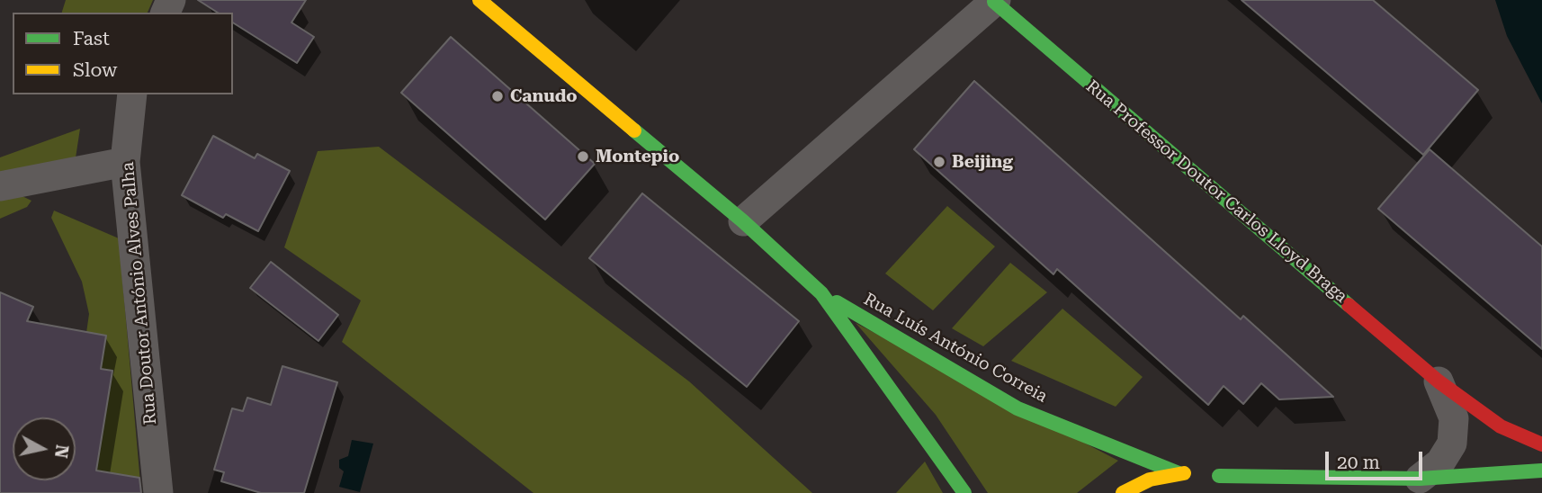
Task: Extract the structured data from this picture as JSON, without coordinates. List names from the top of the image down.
{
  "streets": {
    "street": ["Rua Professor Doutor Carlos Lloyd Braga", "Rua Doutor António Alves Palha", "Rua Luís António Correia"]
  },
  "crossings": [
    ["Rua Professor Doutor Carlos Lloyd Braga", "Rua Luís António Correia"]
  ],
  "places": ["Canudo", "Montepio", "Beijing"],
  "legend": ["Fast", "Slow"],
  "scale_bar": "20 m",
  "north": "right"
}
